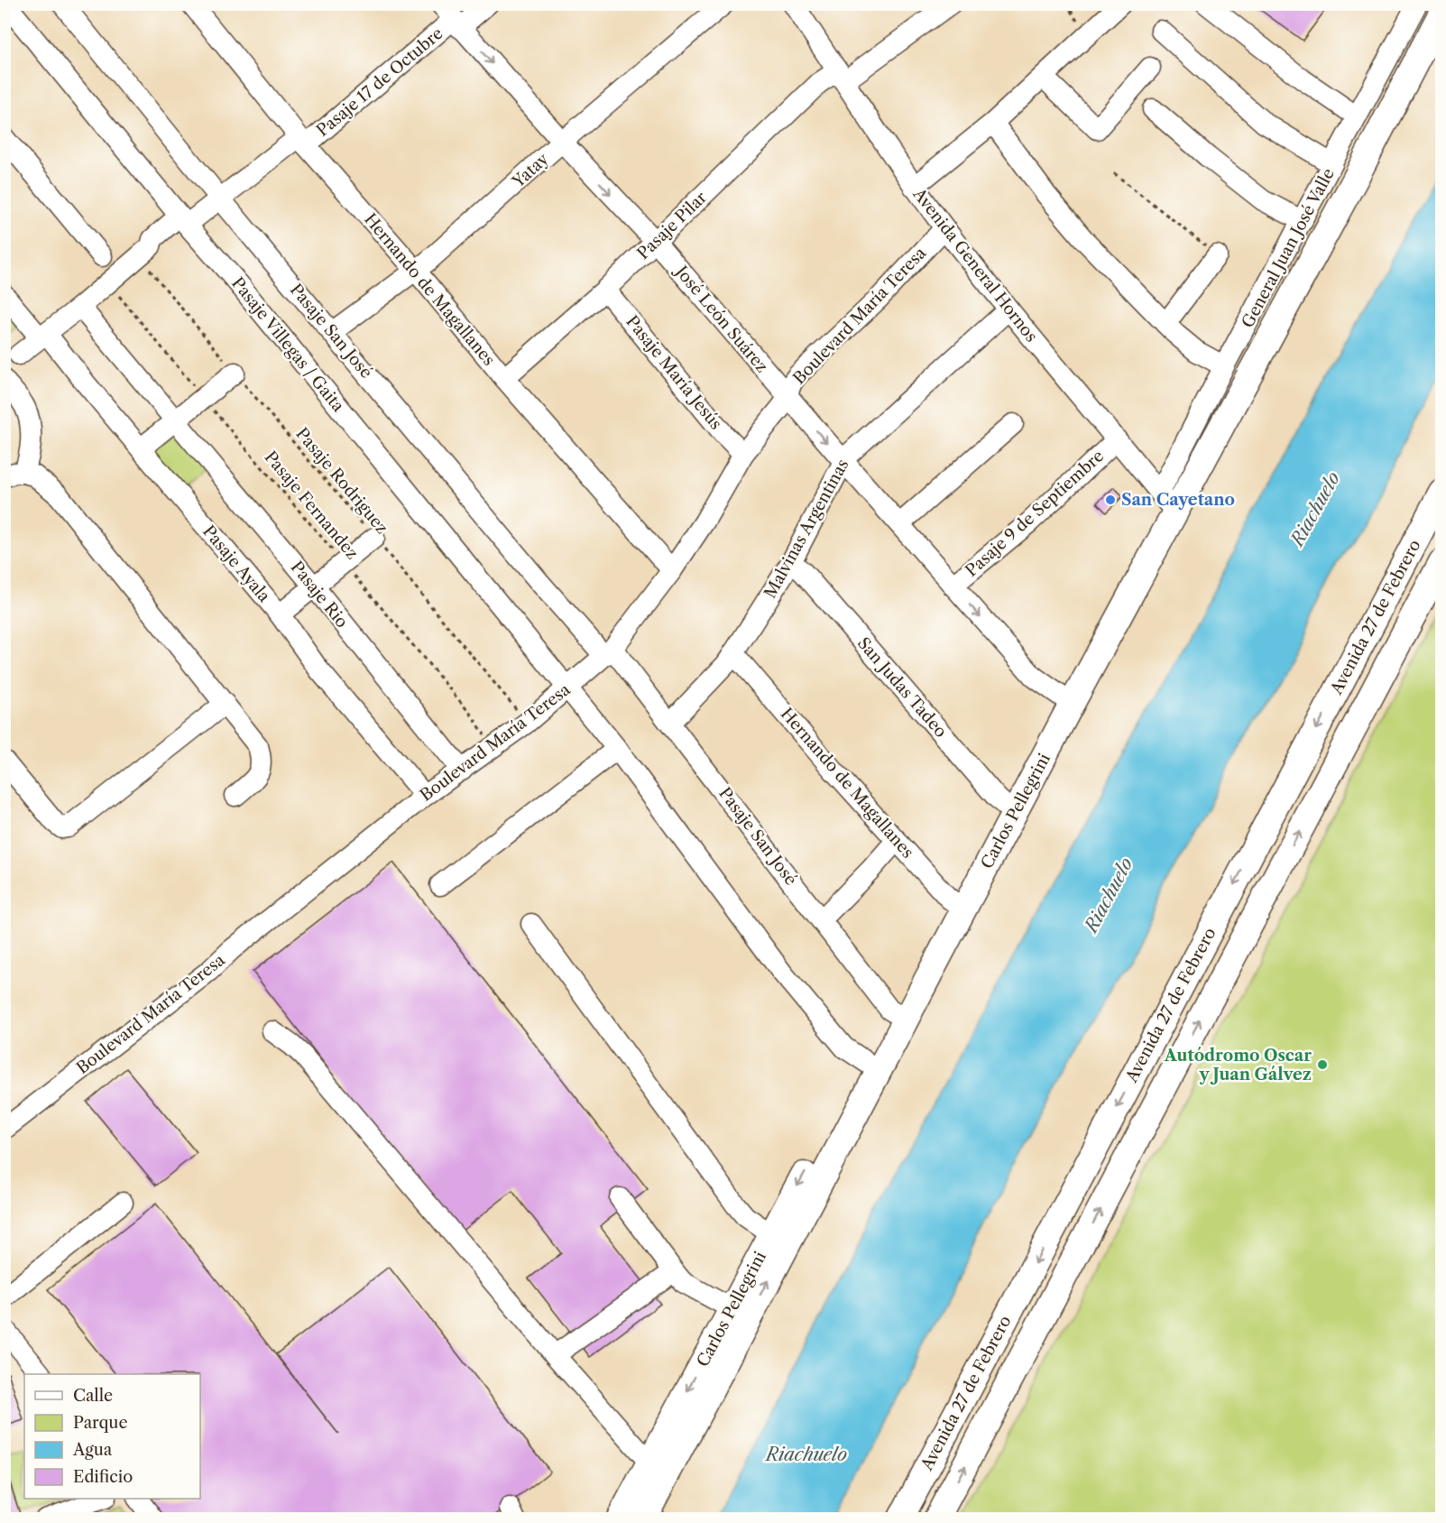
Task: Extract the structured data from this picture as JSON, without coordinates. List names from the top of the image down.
{
  "streets": {
    "main road": ["General Juan José Valle", "Avenida 27 de Febrero", "Carlos Pellegrini"],
    "street": [
      "Pasaje 17 de Octubre",
      "Yatay",
      "Pasaje Pilar",
      "Avenida General Hornos",
      "Hernando de Magallanes",
      "Boulevard María Teresa",
      "José León Suárez",
      "Pasaje San José",
      "Pasaje Villegas / Gaita",
      "Pasaje María Jesús",
      "Pasaje 9 de Septiembre",
      "Malvinas Argentinas",
      "Pasaje Ayala",
      "Pasaje Rio",
      "San Judas Tadeo"
    ],
    "path": ["Pasaje Rodriguez", "Pasaje Fernandez"]
  },
  "crossings": [
    ["Pasaje 17 de Octubre", "Hernando de Magallanes"],
    ["Pasaje 17 de Octubre", "José León Suárez"],
    ["Pasaje 17 de Octubre", "Pasaje San José"],
    ["Pasaje 17 de Octubre", "Pasaje Villegas / Gaita"],
    ["Pasaje 17 de Octubre", "Pasaje Rodriguez"],
    ["Pasaje 17 de Octubre", "Pasaje Fernandez"],
    ["Pasaje 17 de Octubre", "Pasaje Ayala"],
    ["Pasaje 17 de Octubre", "Pasaje Rio"],
    ["Yatay", "Hernando de Magallanes"],
    ["Yatay", "José León Suárez"],
    ["Yatay", "Pasaje San José"],
    ["Pasaje Pilar", "Avenida General Hornos"],
    ["Pasaje Pilar", "Hernando de Magallanes"],
    ["Pasaje Pilar", "José León Suárez"],
    ["Pasaje Pilar", "Pasaje María Jesús"],
    ["General Juan José Valle", "Avenida General Hornos"],
    ["General Juan José Valle", "Carlos Pellegrini"],
    ["Avenida General Hornos", "Boulevard María Teresa"],
    ["Avenida General Hornos", "Pasaje 9 de Septiembre"],
    ["Avenida General Hornos", "Malvinas Argentinas"],
    ["Avenida General Hornos", "Carlos Pellegrini"],
    ["Hernando de Magallanes", "Boulevard María Teresa"],
    ["Hernando de Magallanes", "Malvinas Argentinas"],
    ["Hernando de Magallanes", "Carlos Pellegrini"],
    ["Boulevard María Teresa", "José León Suárez"],
    ["Boulevard María Teresa", "Pasaje San José"],
    ["Boulevard María Teresa", "Pasaje Villegas / Gaita"],
    ["Boulevard María Teresa", "Pasaje María Jesús"],
    ["Boulevard María Teresa", "Pasaje Rodriguez"],
    ["Boulevard María Teresa", "Pasaje Fernandez"],
    ["Boulevard María Teresa", "Pasaje Ayala"],
    ["Boulevard María Teresa", "Pasaje Rio"],
    ["José León Suárez", "Pasaje 9 de Septiembre"],
    ["José León Suárez", "Malvinas Argentinas"],
    ["José León Suárez", "Carlos Pellegrini"],
    ["Pasaje San José", "Malvinas Argentinas"],
    ["Pasaje San José", "Carlos Pellegrini"],
    ["Pasaje Villegas / Gaita", "Carlos Pellegrini"],
    ["Malvinas Argentinas", "San Judas Tadeo"],
    ["San Judas Tadeo", "Carlos Pellegrini"]
  ],
  "one_way": ["José León Suárez"],
  "water": ["Riachuelo"],
  "places": ["San Cayetano", "Autódromo Oscar y Juan Gálvez"],
  "legend": [
    "Calle",
    "Parque",
    "Agua",
    "Edificio"
  ]
}
